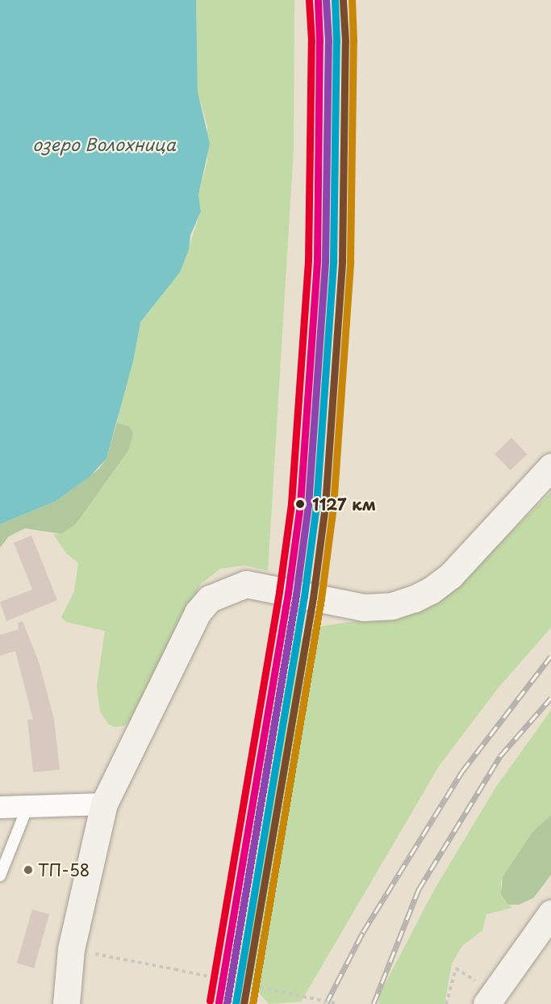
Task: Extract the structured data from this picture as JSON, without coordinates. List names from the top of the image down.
{
  "water": ["озеро Волохница"],
  "places": ["1127 км", "ТП-58"]
}
